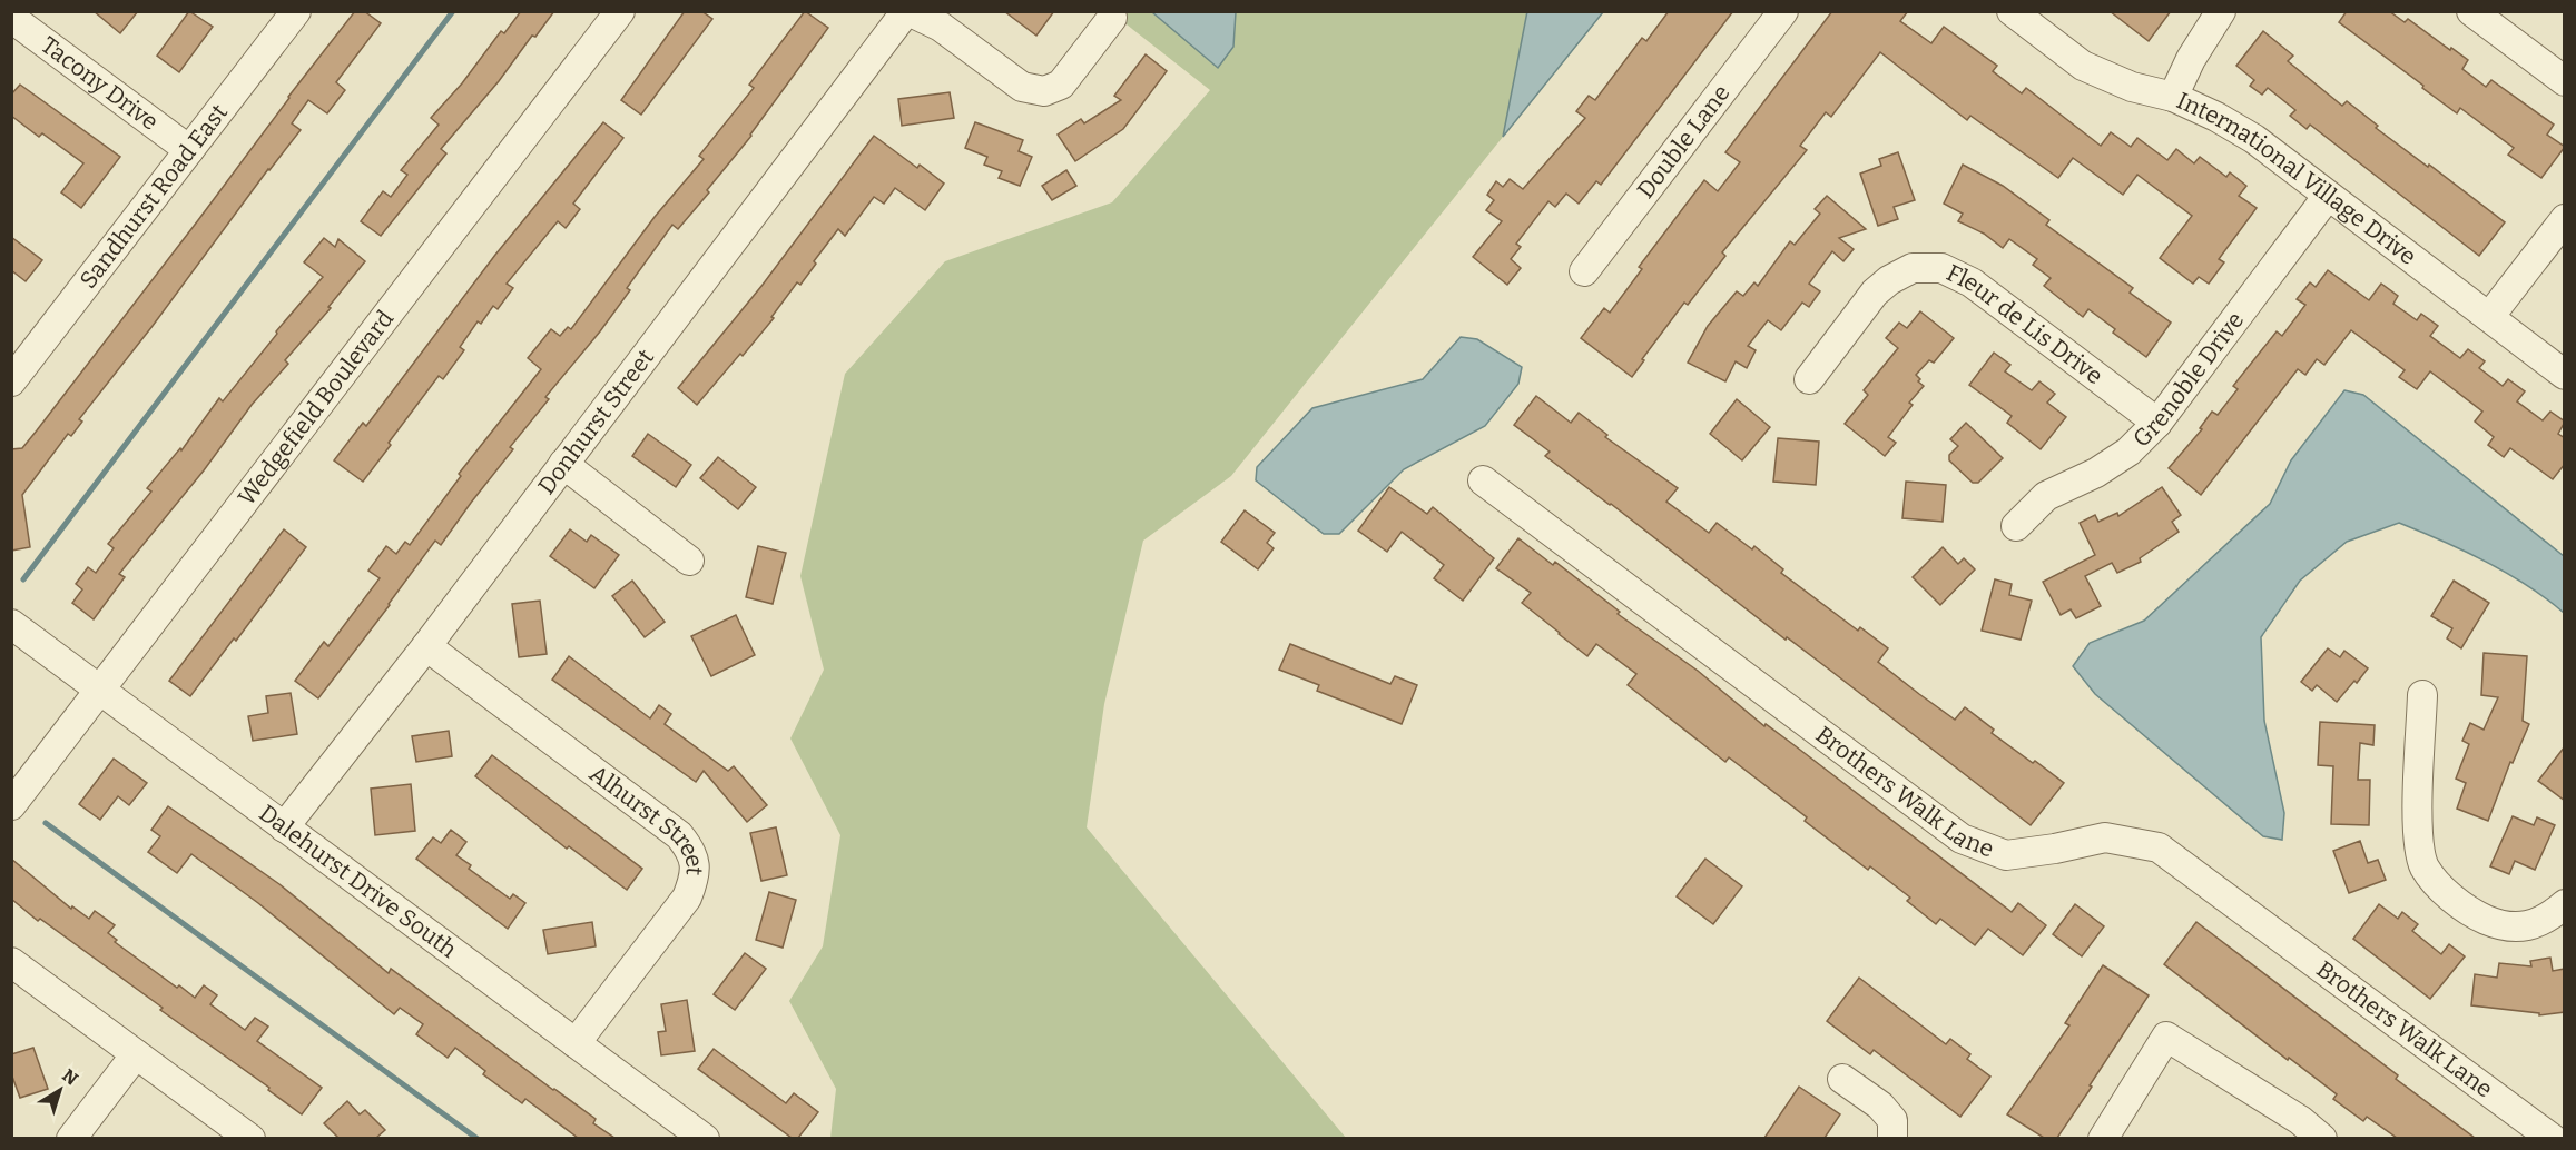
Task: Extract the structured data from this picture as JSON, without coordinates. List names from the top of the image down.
{
  "streets": {
    "street": [
      "Tacony Drive",
      "Double Lane",
      "International Village Drive",
      "Sandhurst Road East",
      "Fleur de Lis Drive",
      "Grenoble Drive",
      "Wedgefield Boulevard",
      "Donhurst Street",
      "Brothers Walk Lane",
      "Alhurst Street",
      "Dalehurst Drive South"
    ]
  },
  "crossings": [
    ["Tacony Drive", "Sandhurst Road East"],
    ["International Village Drive", "Grenoble Drive"],
    ["Fleur de Lis Drive", "Grenoble Drive"],
    ["Wedgefield Boulevard", "Dalehurst Drive South"],
    ["Donhurst Street", "Alhurst Street"],
    ["Donhurst Street", "Dalehurst Drive South"],
    ["Alhurst Street", "Dalehurst Drive South"]
  ],
  "north": "top right"
}
